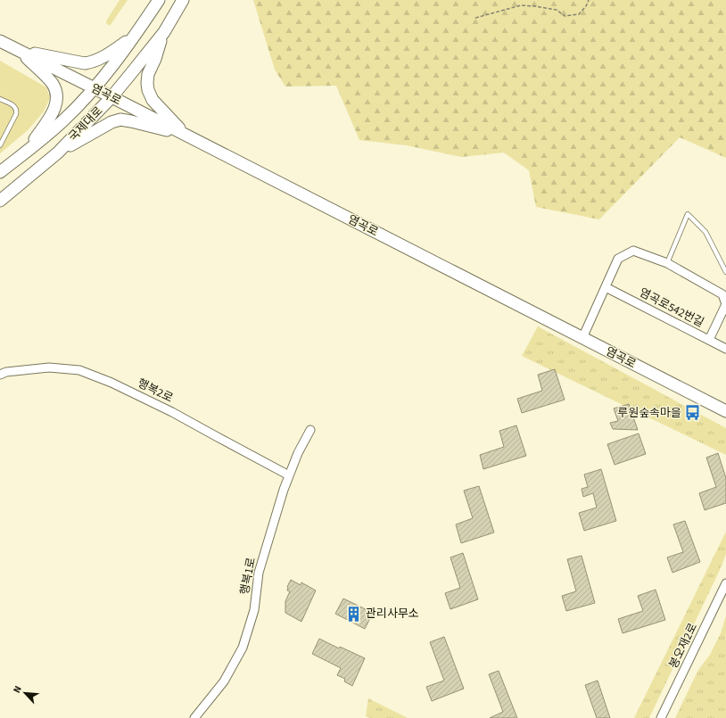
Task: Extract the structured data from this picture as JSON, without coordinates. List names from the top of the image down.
{
  "streets": {
    "main road": ["염곡로", "국제대로"],
    "street": [
      "염곡로542번길",
      "행복2로",
      "행복1로",
      "봉오재2로"
    ]
  },
  "crossings": [
    ["염곡로", "국제대로"],
    ["행복2로", "행복1로"]
  ],
  "places": {
    "bus stop": ["루원숲속마을"],
    "building": ["관리사무소"]
  },
  "north": "top left"
}
